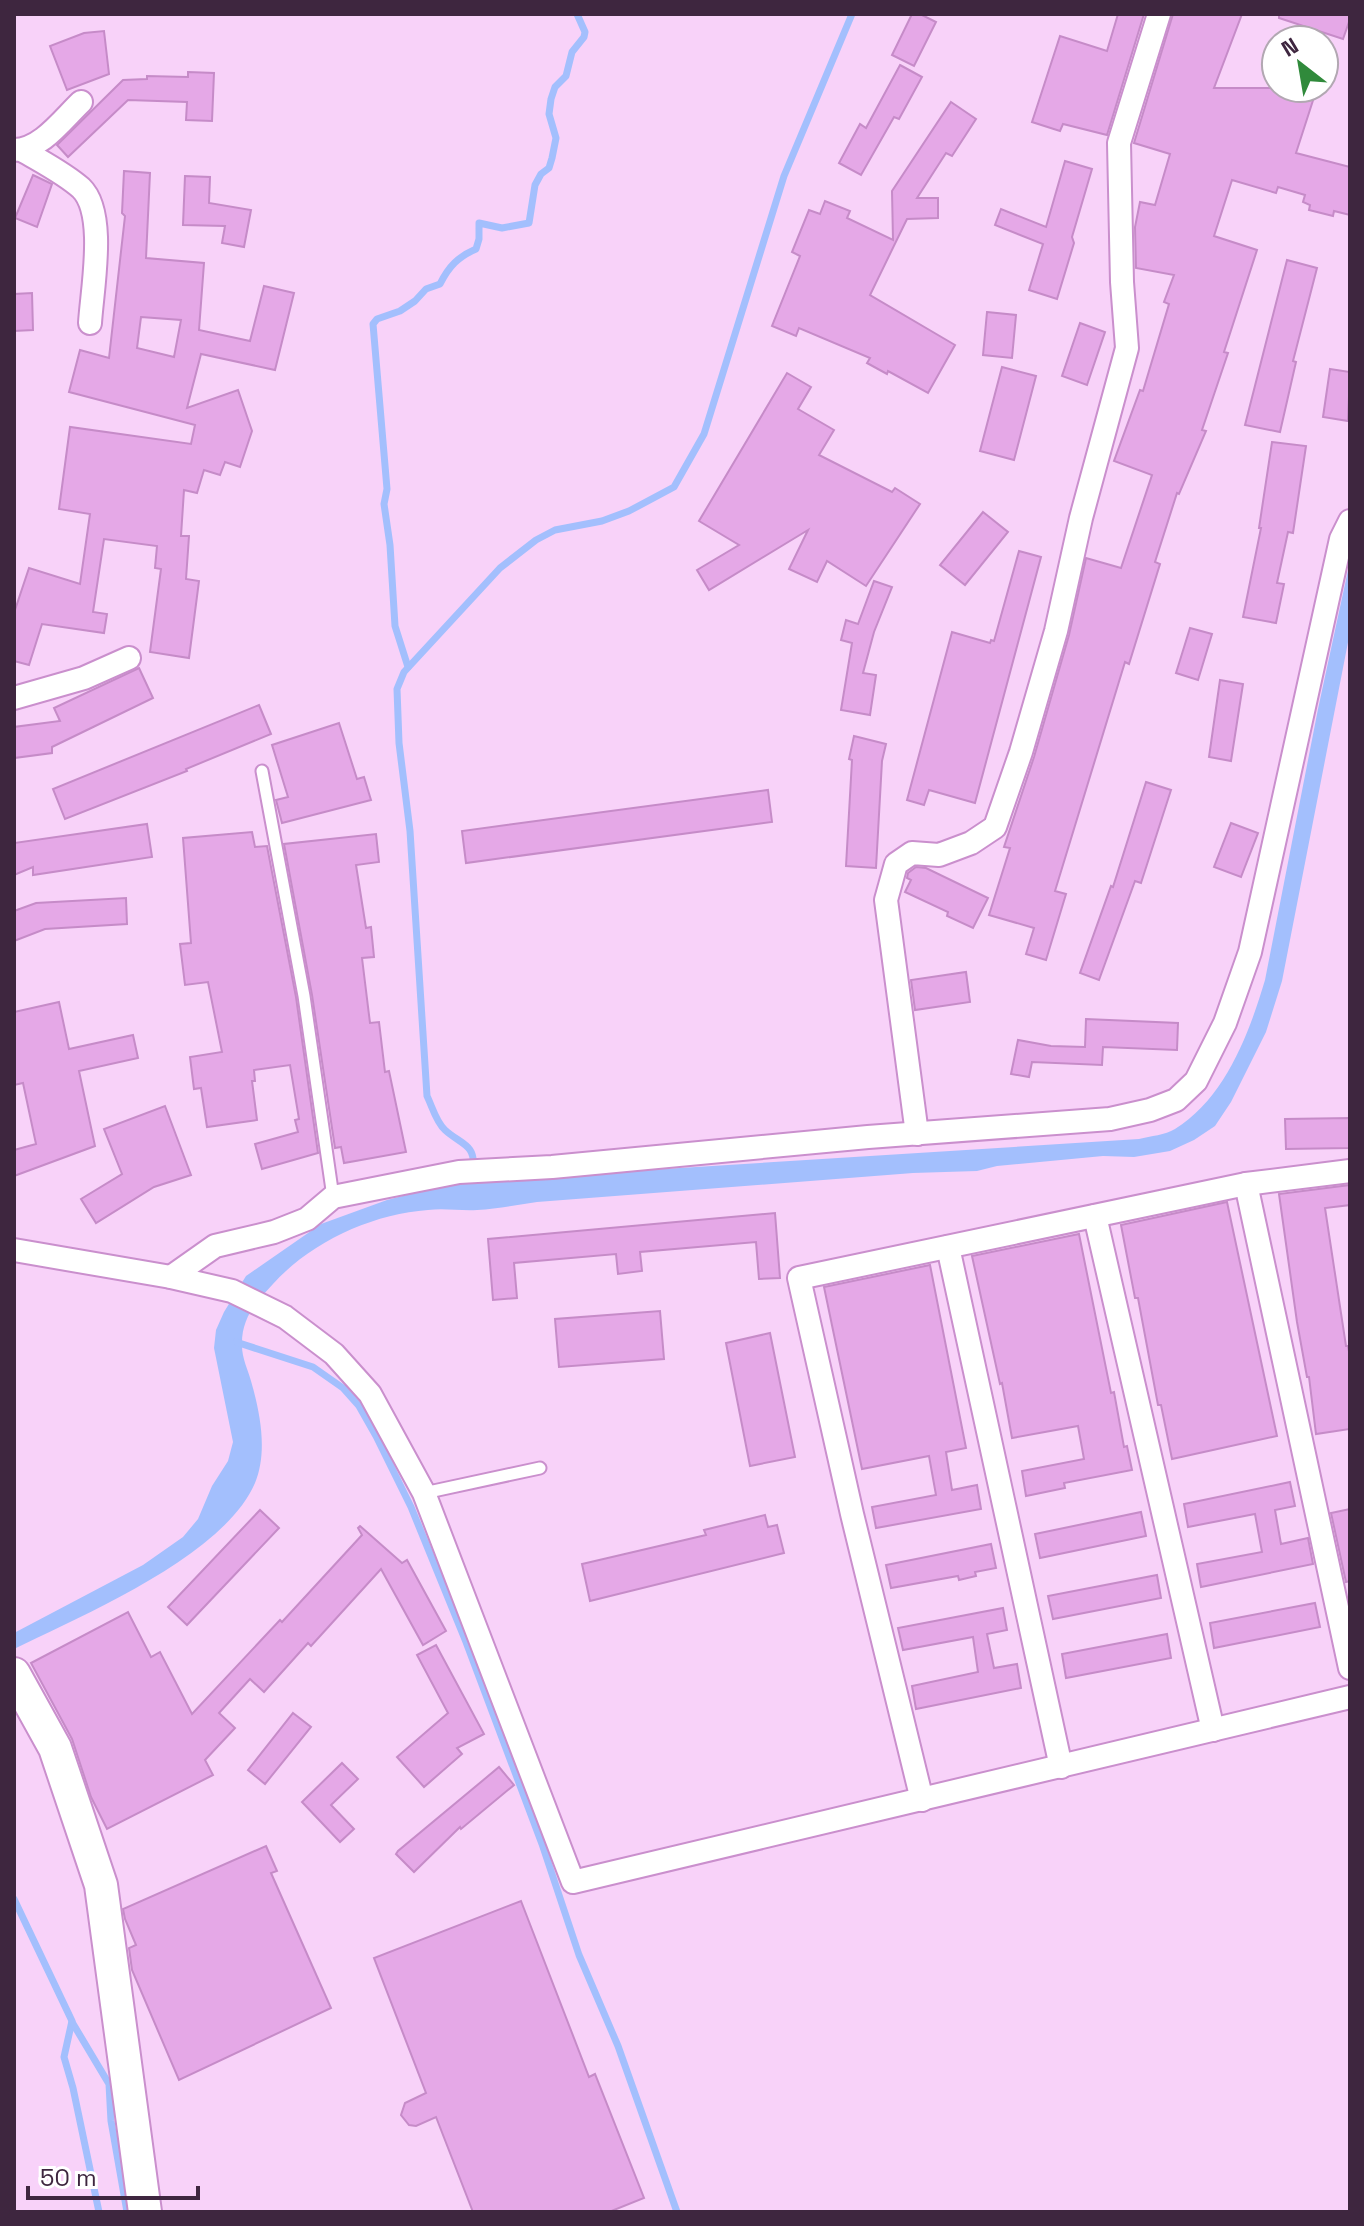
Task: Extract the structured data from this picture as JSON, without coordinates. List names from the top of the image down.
{
  "scale_bar": "50 m",
  "north": "top left"
}
